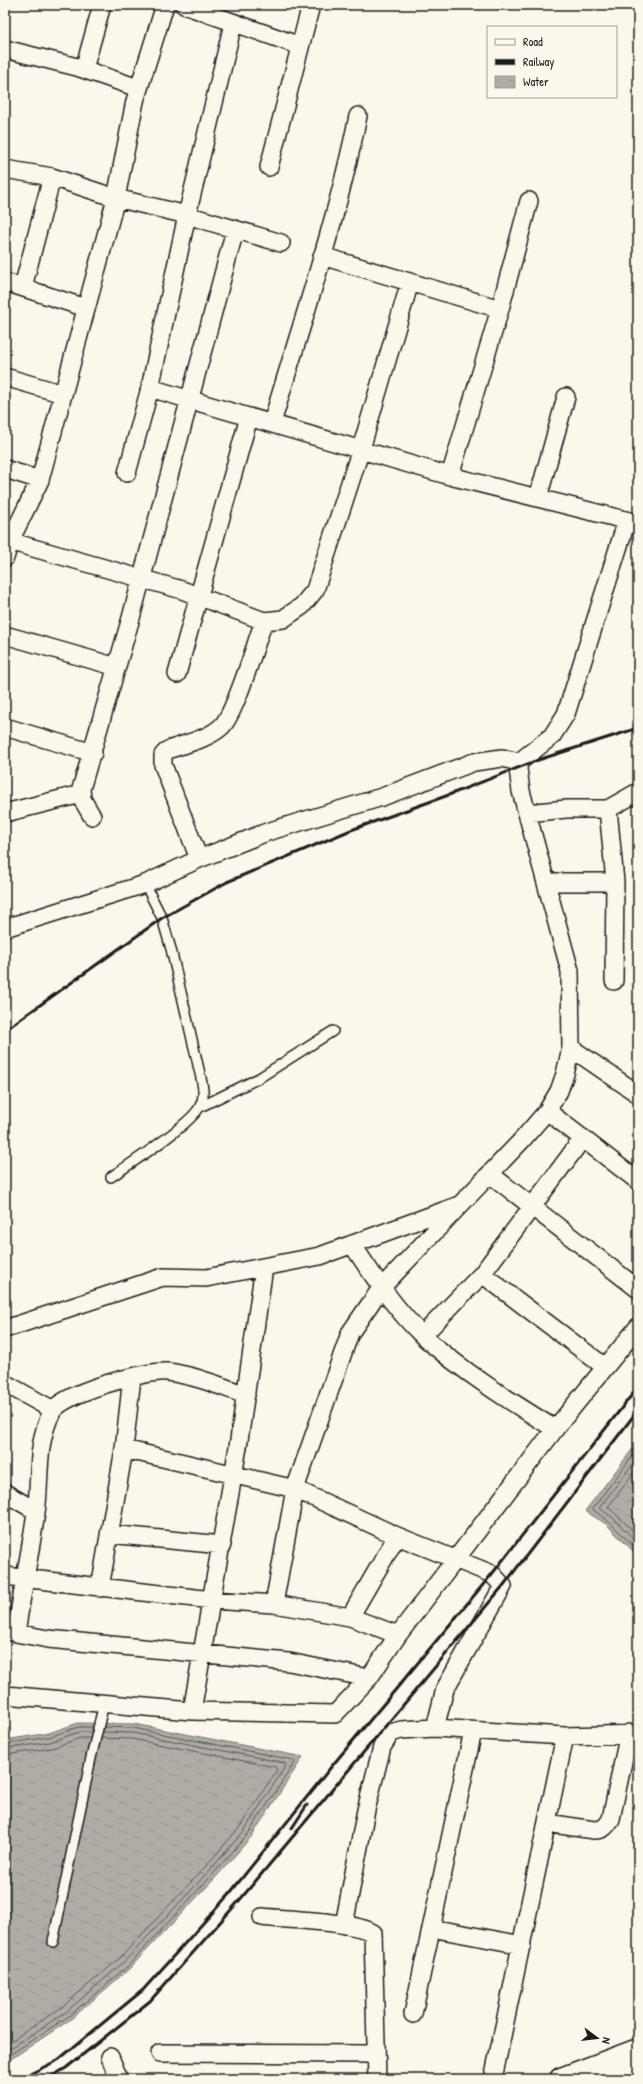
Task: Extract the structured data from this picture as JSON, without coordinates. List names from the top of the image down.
{
  "legend": ["Road", "Railway", "Water"],
  "north": "right"
}
